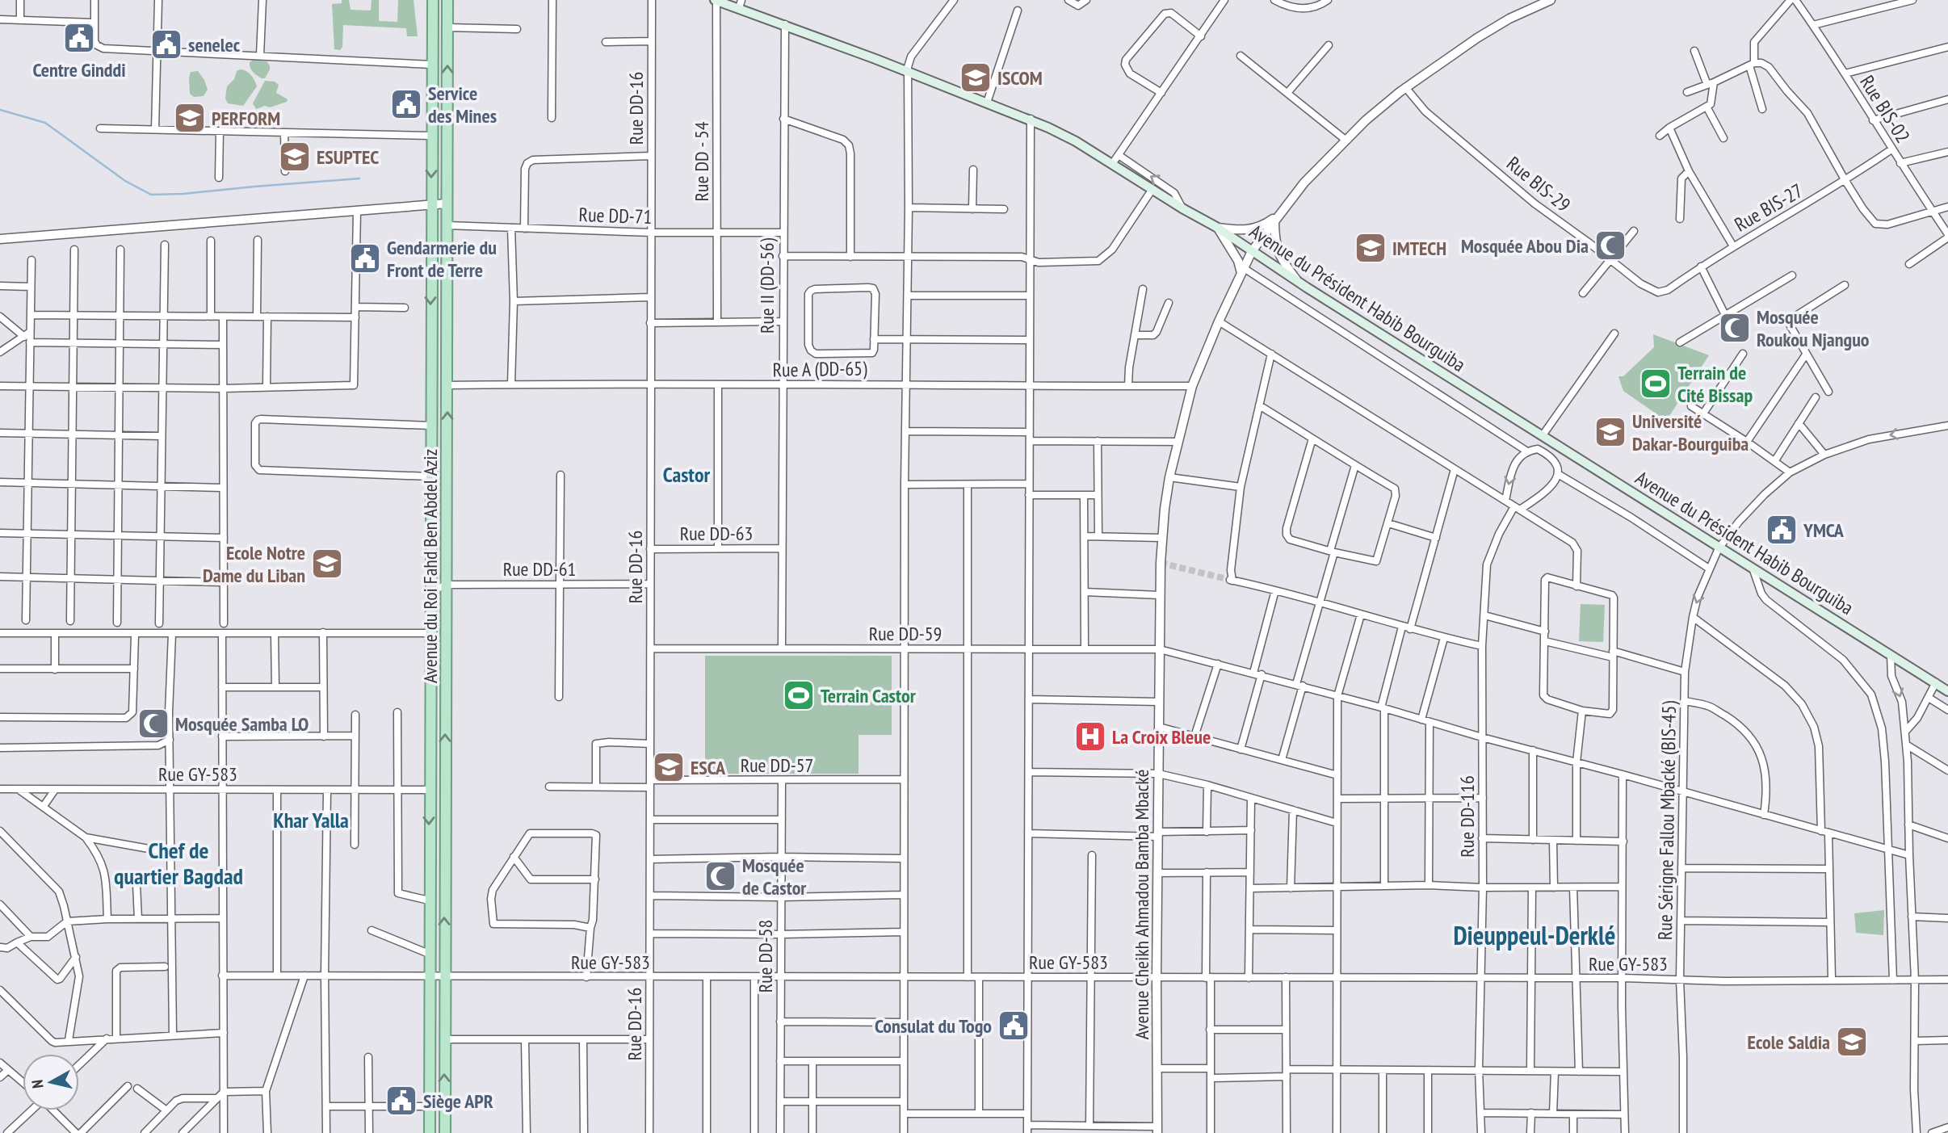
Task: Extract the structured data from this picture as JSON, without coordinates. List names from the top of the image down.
{
  "streets": {
    "main road": ["Avenue du Président Habib Bourguiba", "Avenue du Roi Fahd Ben Abdel Aziz"],
    "street": [
      "Rue DD-16",
      "Rue BIS-02",
      "Rue DD - 54",
      "Rue BIS-29",
      "Rue BIS-27",
      "Rue DD-71",
      "Rue II (DD-56)",
      "Rue A (DD-65)",
      "Rue DD-63",
      "Rue DD-61",
      "Rue DD-59",
      "Rue DD-57",
      "Rue GY-583",
      "Rue DD-116",
      "Rue Sérigne Fallou Mbacké (BIS-45)",
      "Avenue Cheikh Ahmadou Bamba Mbacké",
      "Rue DD-58"
    ]
  },
  "crossings": [
    ["Rue DD-16", "Rue DD-71"],
    ["Rue DD-16", "Rue A (DD-65)"],
    ["Rue DD-16", "Rue DD-63"],
    ["Rue DD-16", "Rue DD-61"],
    ["Rue DD-16", "Rue DD-59"],
    ["Rue DD-16", "Rue DD-57"],
    ["Rue DD-16", "Rue GY-583"],
    ["Rue BIS-02", "Rue BIS-27"],
    ["Rue DD - 54", "Rue DD-71"],
    ["Rue DD - 54", "Avenue du Président Habib Bourguiba"],
    ["Rue BIS-29", "Rue BIS-27"],
    ["Rue BIS-29", "Avenue Cheikh Ahmadou Bamba Mbacké"],
    ["Rue DD-71", "Rue II (DD-56)"],
    ["Rue DD-71", "Avenue du Roi Fahd Ben Abdel Aziz"],
    ["Rue II (DD-56)", "Avenue du Président Habib Bourguiba"],
    ["Rue II (DD-56)", "Rue A (DD-65)"],
    ["Rue II (DD-56)", "Rue DD-63"],
    ["Rue II (DD-56)", "Rue DD-59"],
    ["Avenue du Président Habib Bourguiba", "Rue Sérigne Fallou Mbacké (BIS-45)"],
    ["Avenue du Président Habib Bourguiba", "Avenue Cheikh Ahmadou Bamba Mbacké"],
    ["Rue A (DD-65)", "Avenue du Roi Fahd Ben Abdel Aziz"],
    ["Rue A (DD-65)", "Avenue Cheikh Ahmadou Bamba Mbacké"],
    ["Avenue du Roi Fahd Ben Abdel Aziz", "Rue DD-61"],
    ["Avenue du Roi Fahd Ben Abdel Aziz", "Rue GY-583"],
    ["Rue DD-59", "Rue DD-116"],
    ["Rue DD-59", "Rue Sérigne Fallou Mbacké (BIS-45)"],
    ["Rue DD-59", "Avenue Cheikh Ahmadou Bamba Mbacké"],
    ["Rue DD-57", "Rue DD-58"],
    ["Rue GY-583", "Rue DD-116"],
    ["Rue GY-583", "Rue Sérigne Fallou Mbacké (BIS-45)"],
    ["Rue GY-583", "Avenue Cheikh Ahmadou Bamba Mbacké"],
    ["Rue GY-583", "Rue DD-58"]
  ],
  "districts": [
    "Castor",
    "Khar Yalla",
    "Chef de quartier Bagdad",
    "Dieuppeul-Derklé"
  ],
  "places": {
    "public building": [
      "Centre Ginddi",
      "senelec",
      "Service des Mines",
      "Gendarmerie du Front de Terre",
      "YMCA",
      "Consulat du Togo",
      "Siège APR"
    ],
    "school or university": [
      "ISCOM",
      "PERFORM",
      "ESUPTEC",
      "IMTECH",
      "Université Dakar-Bourguiba",
      "Ecole Notre Dame du Liban",
      "ESCA",
      "Ecole Saldia"
    ],
    "mosque": [
      "Mosquée Abou Dia",
      "Mosquée Roukou Njanguo",
      "Mosquée Samba LO",
      "Mosquée de Castor"
    ],
    "sports": ["Terrain de Cité Bissap", "Terrain Castor"],
    "hospital": ["La Croix Bleue"]
  },
  "north": "left"
}
